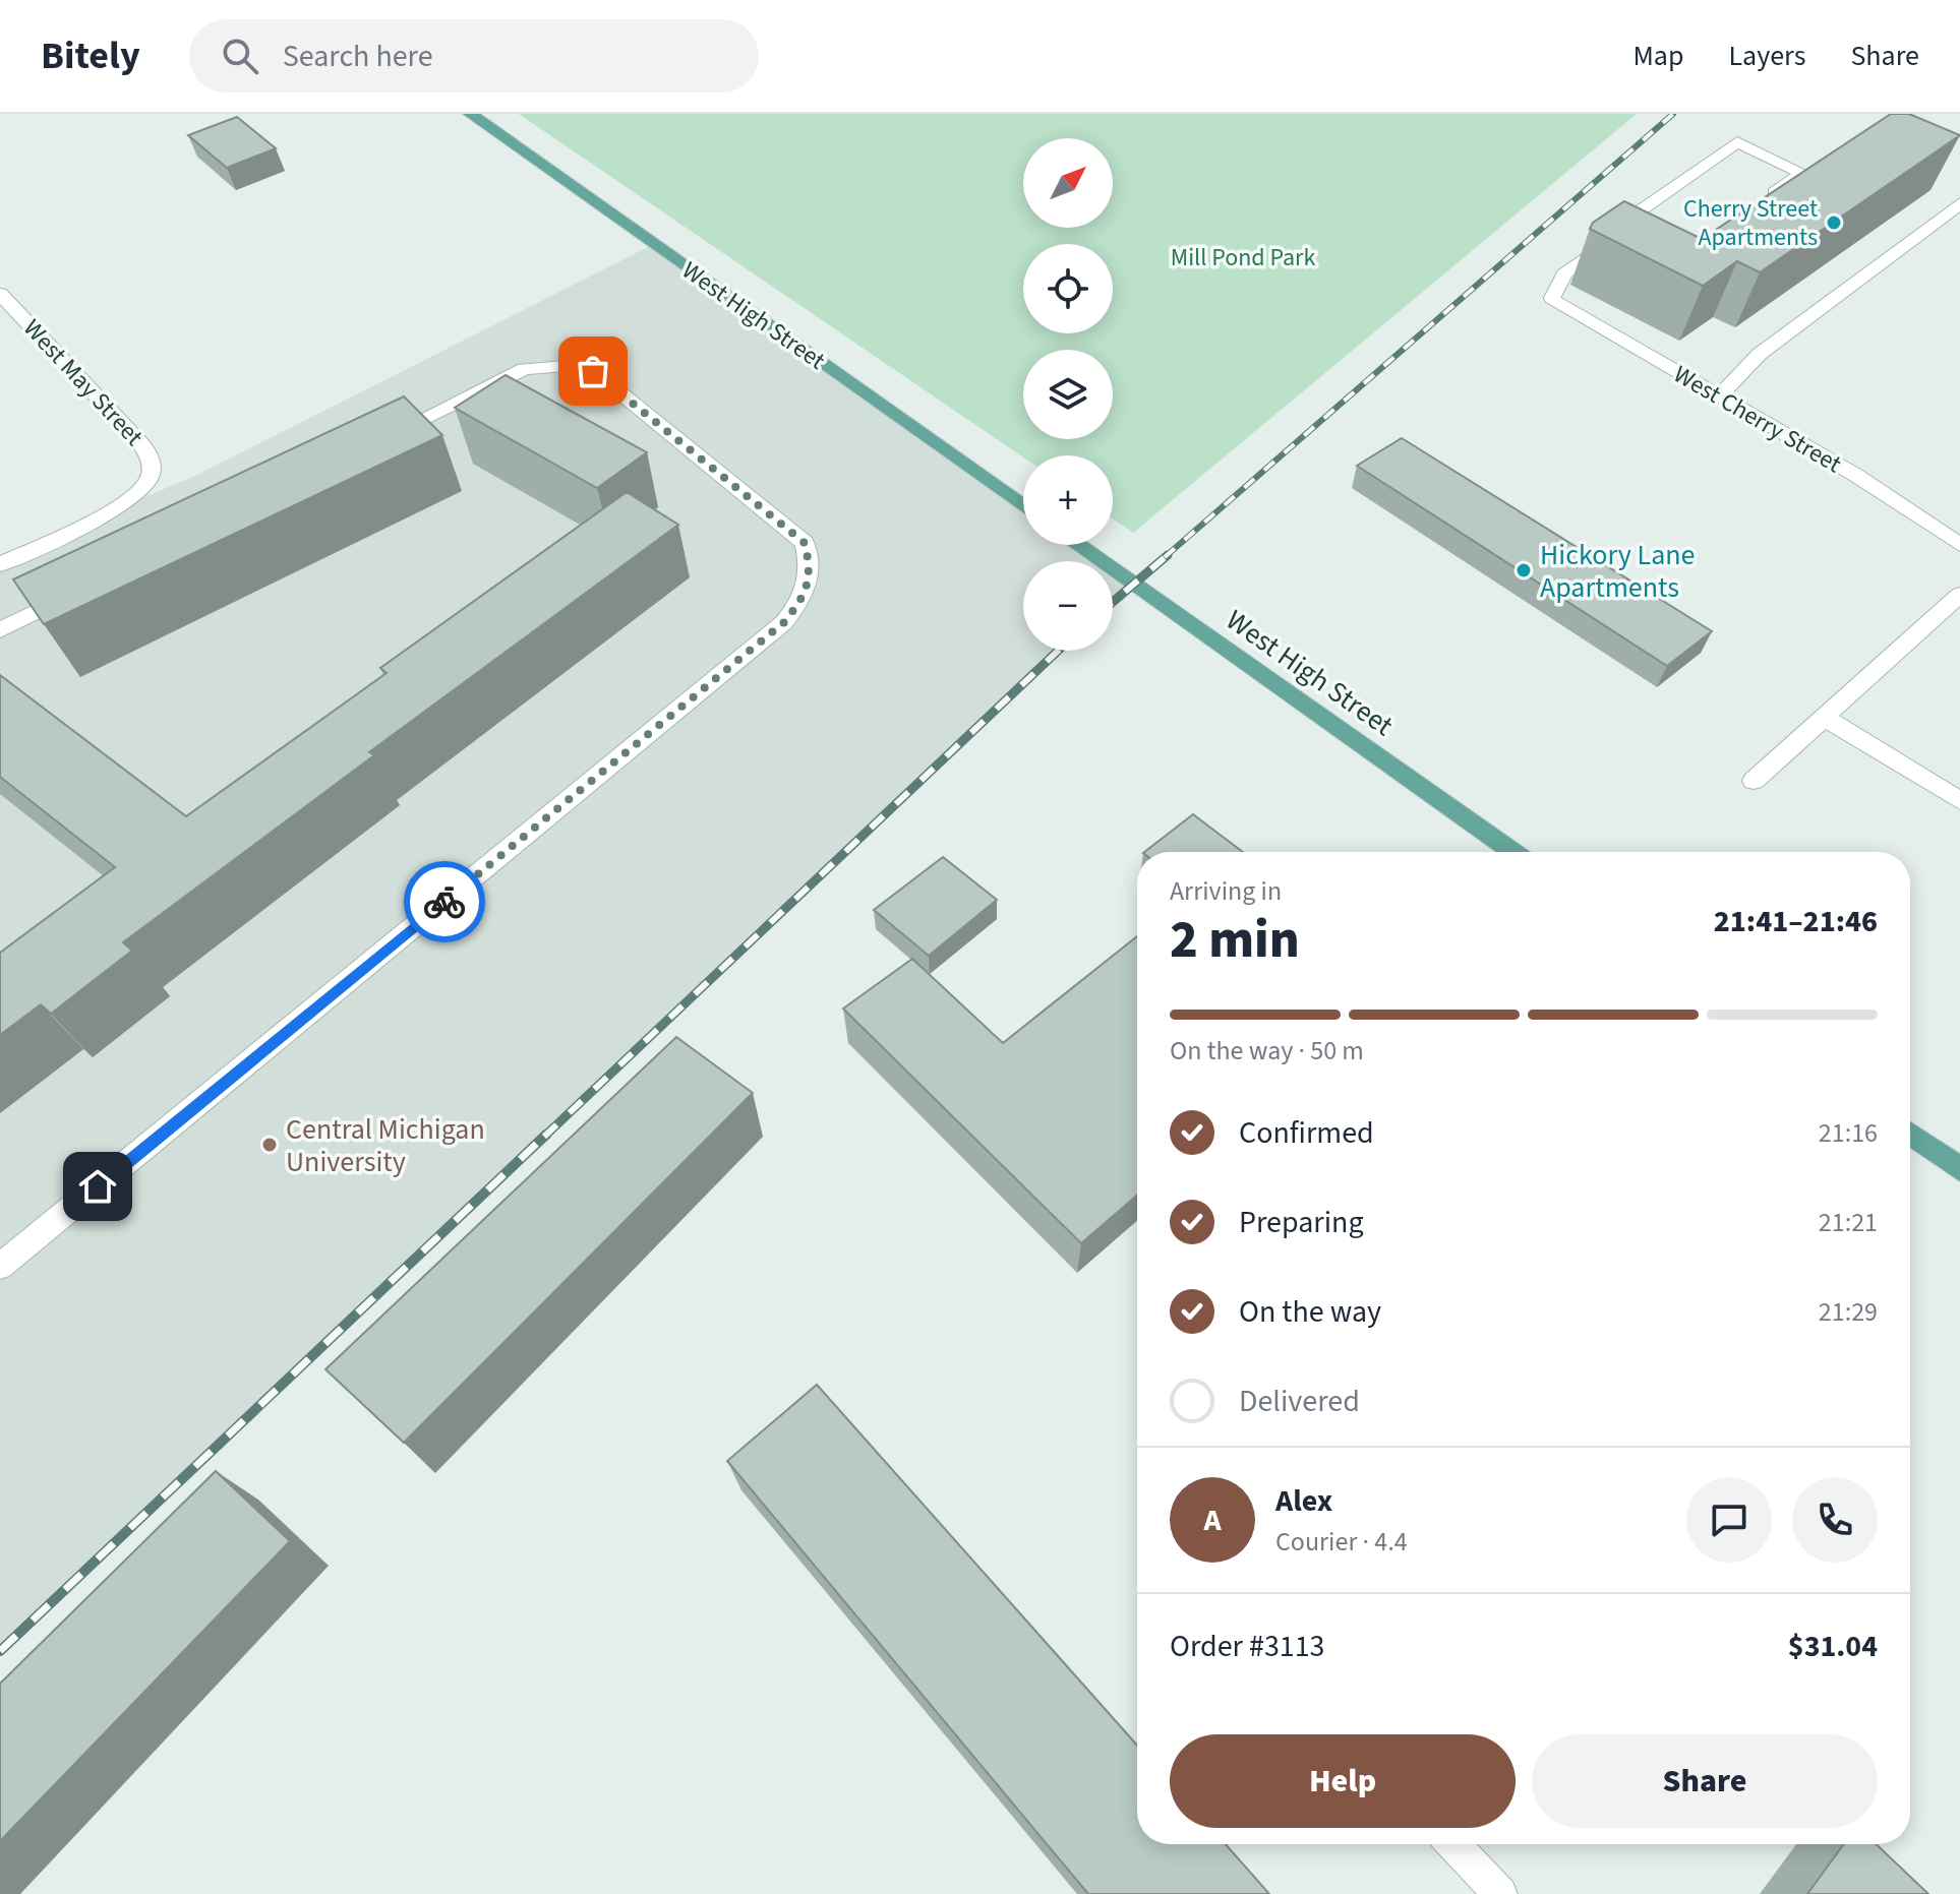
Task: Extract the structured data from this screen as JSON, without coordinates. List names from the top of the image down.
{
  "streets": {
    "main road": ["West High Street"],
    "street": ["West May Street", "West Cherry Street"]
  },
  "parks": ["Mill Pond Park"],
  "places": ["Cherry Street Apartments", "Hickory Lane Apartments", "Central Michigan University"],
  "north": "top right",
  "page": {
    "header": "Bitely",
    "search": "Search here",
    "nav": ["Map", "Layers", "Share"],
    "map_buttons": ["+", "−"],
    "heading": ["2 min", "Arriving in", "21:41–21:46"],
    "panel": [
      "Alex",
      "Courier · 4.4",
      "Order #3113",
      "$31.04"
    ],
    "bar": "On the way · 50 m",
    "list": [
      ["Confirmed", "21:16"],
      ["Preparing", "21:21"],
      ["On the way", "21:29"],
      "Delivered"
    ],
    "round": "A",
    "buttons": ["Help", "Share"]
  }
}
